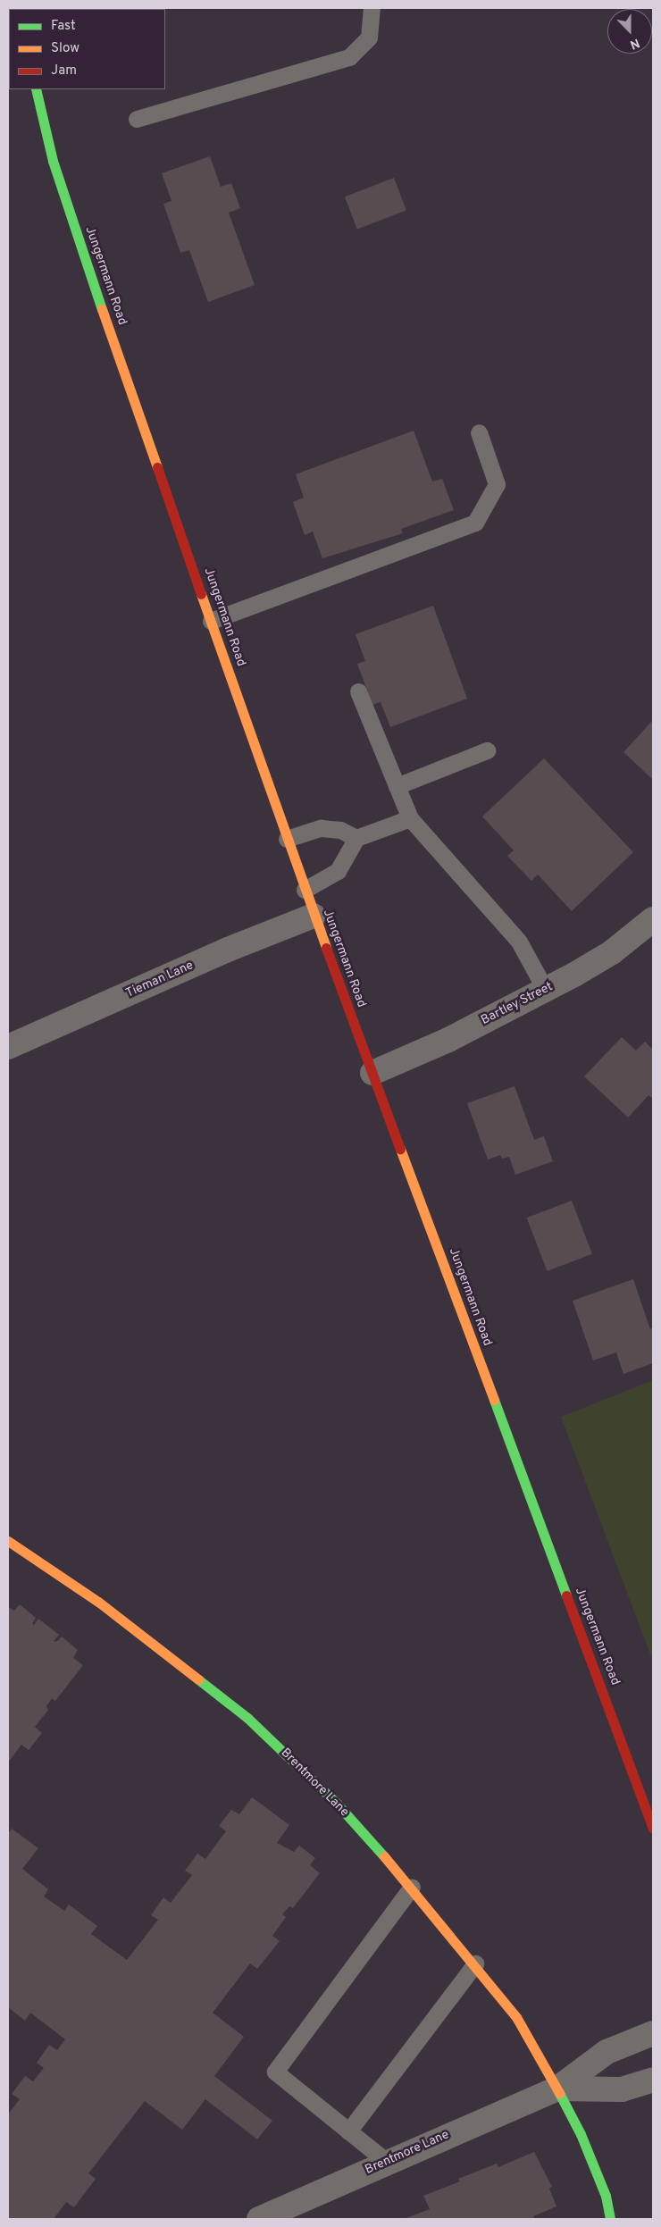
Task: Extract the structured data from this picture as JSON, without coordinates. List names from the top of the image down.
{
  "streets": {
    "main road": ["Jungermann Road", "Brentmore Lane"],
    "street": ["Tieman Lane", "Bartley Street"]
  },
  "crossings": [
    ["Jungermann Road", "Tieman Lane"],
    ["Jungermann Road", "Bartley Street"]
  ],
  "legend": ["Fast", "Slow", "Jam"],
  "north": "bottom"
}
